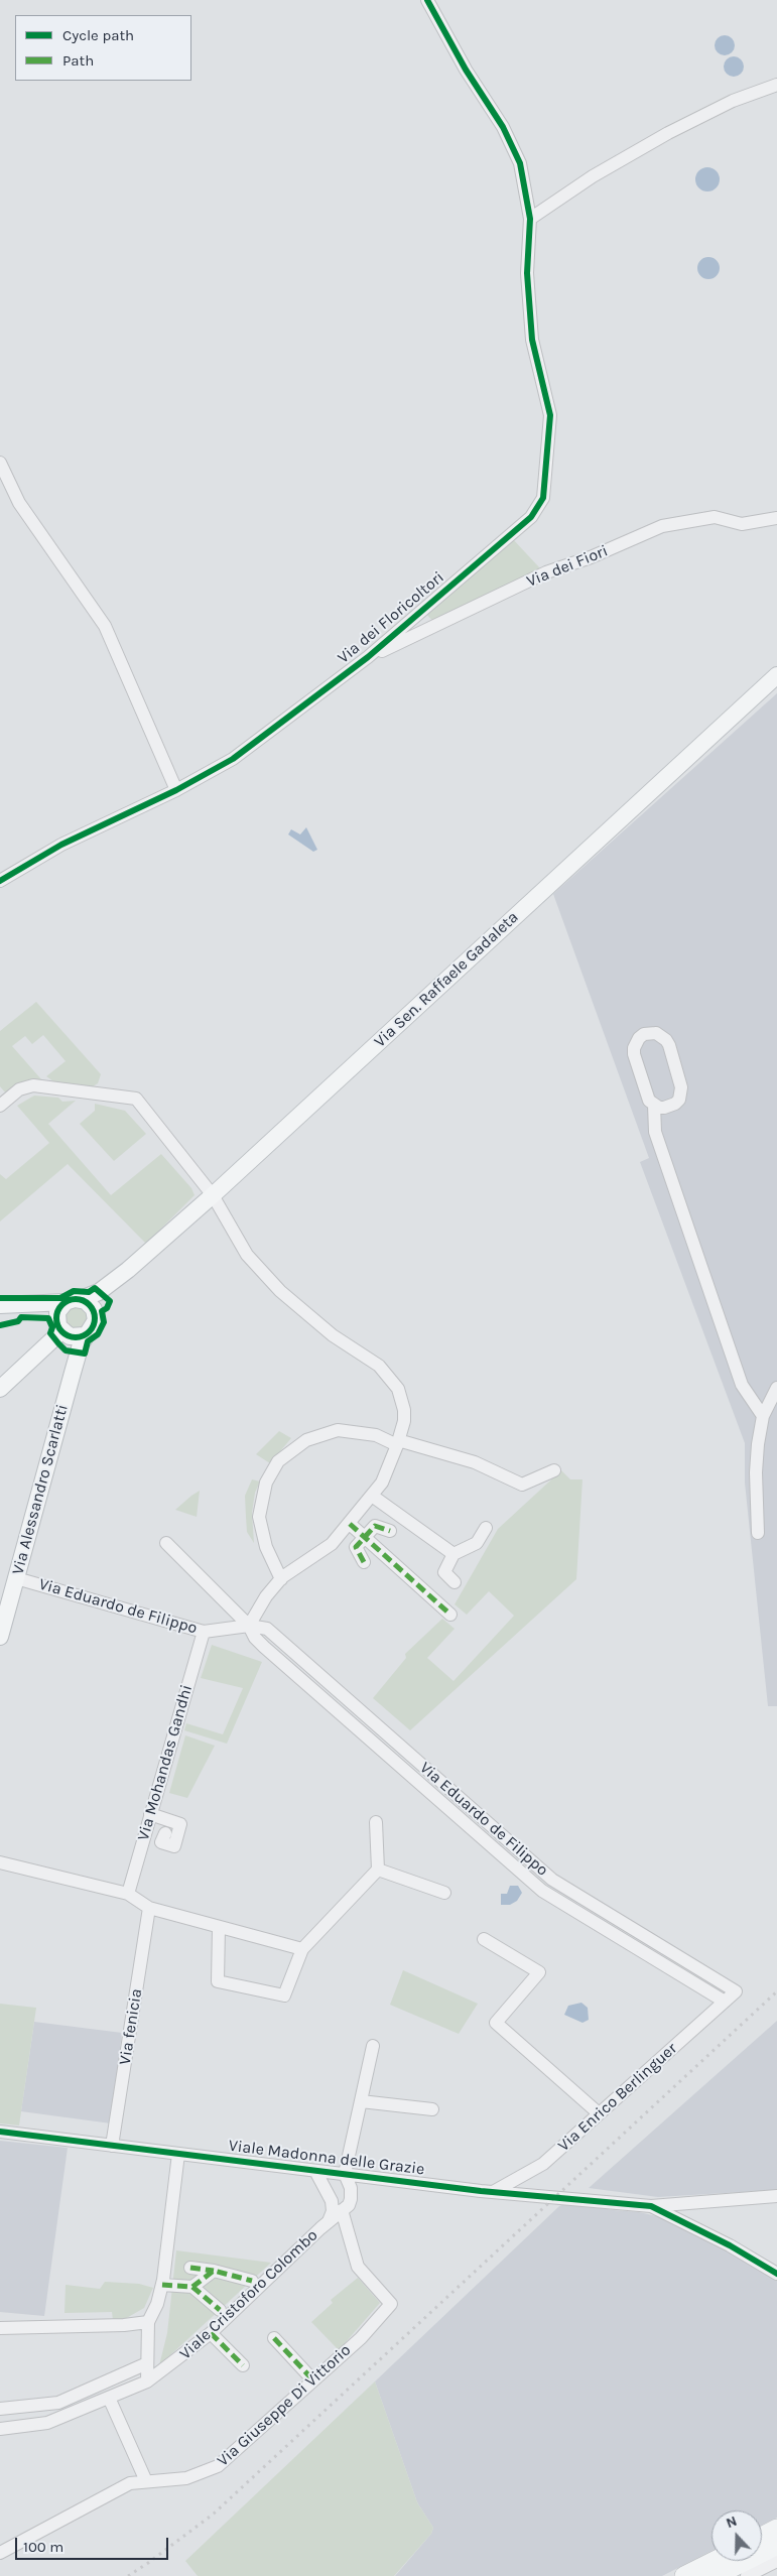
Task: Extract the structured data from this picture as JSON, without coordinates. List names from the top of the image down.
{
  "streets": {
    "main road": ["Via Sen. Raffaele Gadaleta", "Via Alessandro Scarlatti"],
    "street": [
      "Via dei Fiori",
      "Via dei Floricoltori",
      "Via Eduardo de Filippo",
      "Via Mohandas Gandhi",
      "Via fenicia",
      "Via Enrico Berlinguer",
      "Viale Madonna delle Grazie",
      "Viale Cristoforo Colombo",
      "Via Giuseppe Di Vittorio"
    ]
  },
  "crossings": [
    ["Via dei Fiori", "Via dei Floricoltori"],
    ["Via Sen. Raffaele Gadaleta", "Via Alessandro Scarlatti"],
    ["Via Alessandro Scarlatti", "Via Eduardo de Filippo"],
    ["Via Eduardo de Filippo", "Via Mohandas Gandhi"],
    ["Via Eduardo de Filippo", "Via Enrico Berlinguer"],
    ["Via fenicia", "Viale Madonna delle Grazie"],
    ["Via Enrico Berlinguer", "Viale Madonna delle Grazie"],
    ["Viale Madonna delle Grazie", "Viale Cristoforo Colombo"],
    ["Viale Cristoforo Colombo", "Via Giuseppe Di Vittorio"]
  ],
  "legend": ["Cycle path", "Path"],
  "scale_bar": "100 m",
  "north": "top"
}
